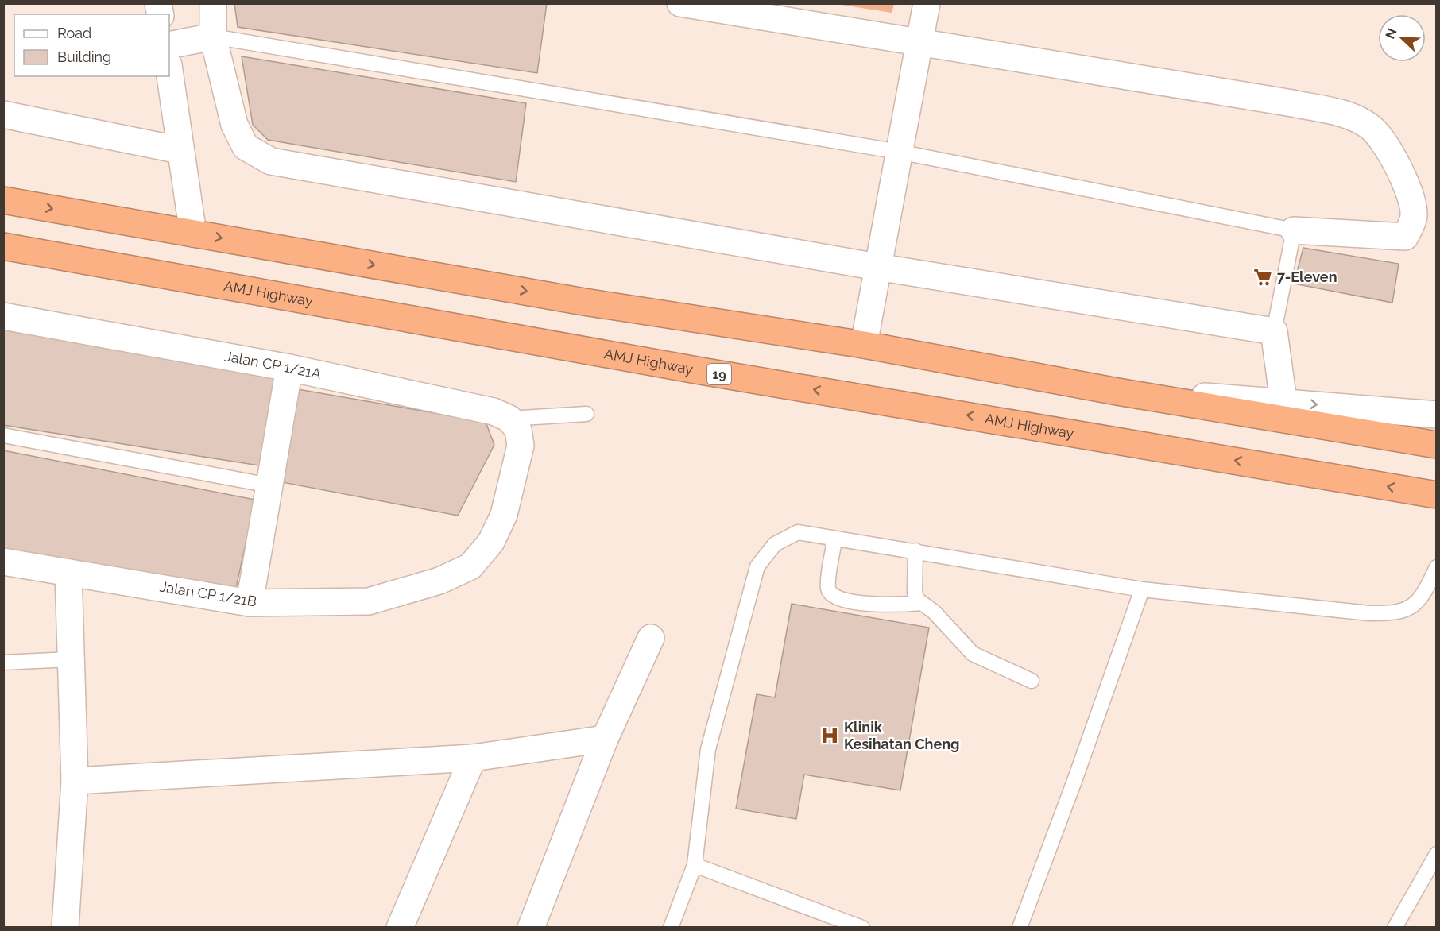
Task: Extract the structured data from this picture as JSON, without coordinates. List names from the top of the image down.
{
  "streets": {
    "highway": ["AMJ Highway", "19"],
    "street": ["Jalan CP 1/21A", "Jalan CP 1/21B"]
  },
  "crossings": [
    ["Jalan CP 1/21A", "Jalan CP 1/21B"]
  ],
  "places": {
    "supermarket": ["7-Eleven"],
    "hospital": ["Klinik Kesihatan Cheng"]
  },
  "legend": ["Road", "Building"],
  "north": "top left"
}
